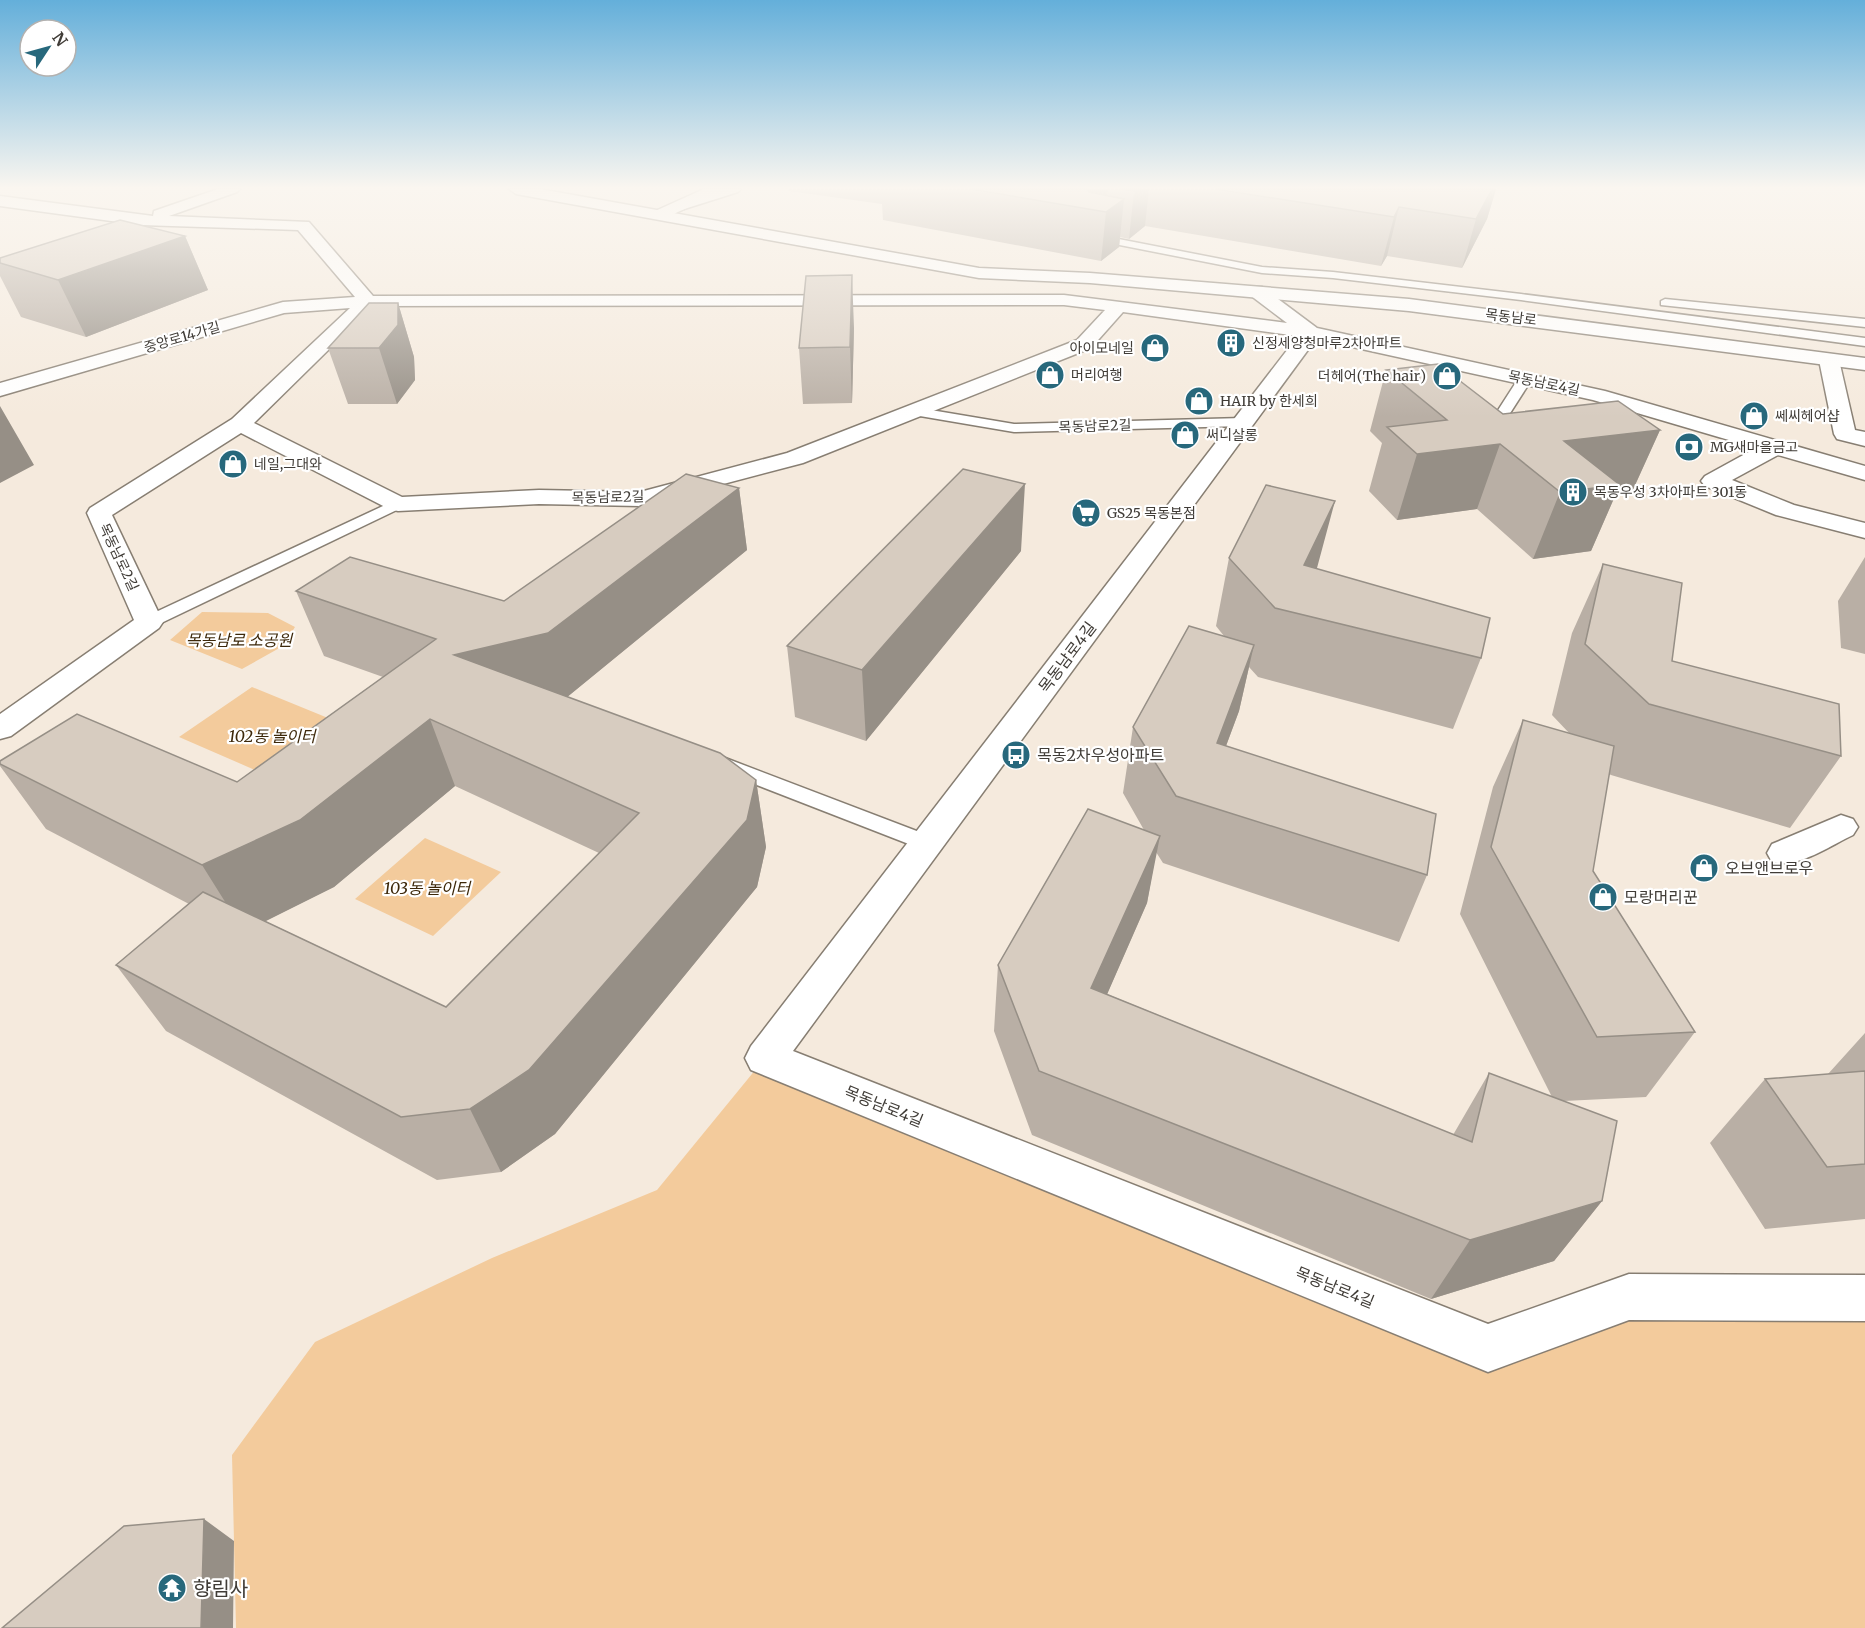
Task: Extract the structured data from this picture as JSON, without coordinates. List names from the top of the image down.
{
  "streets": {
    "street": [
      "목동남로",
      "중앙로14가길",
      "목동남로4길",
      "목동남로2길"
    ]
  },
  "crossings": [
    ["중앙로14가길", "목동남로4길"],
    ["중앙로14가길", "목동남로2길"],
    ["목동남로4길", "목동남로2길"]
  ],
  "parks": ["목동남로 소공원", "102동 놀이터", "103동 놀이터"],
  "places": {
    "building": ["신정세양청마루2차아파트", "목동우성 3차아파트 301동"],
    "shop": [
      "아이모네일",
      "머리여행",
      "더헤어(The hair)",
      "HAIR by 한세희",
      "쎄씨헤어샵",
      "써니살롱",
      "네일,그대와",
      "오브앤브로우",
      "모랑머리꾼"
    ],
    "bank": ["MG새마을금고"],
    "supermarket": ["GS25 목동본점"],
    "bus stop": ["목동2차우성아파트"],
    "temple": ["향림사"]
  },
  "north": "top right"
}
